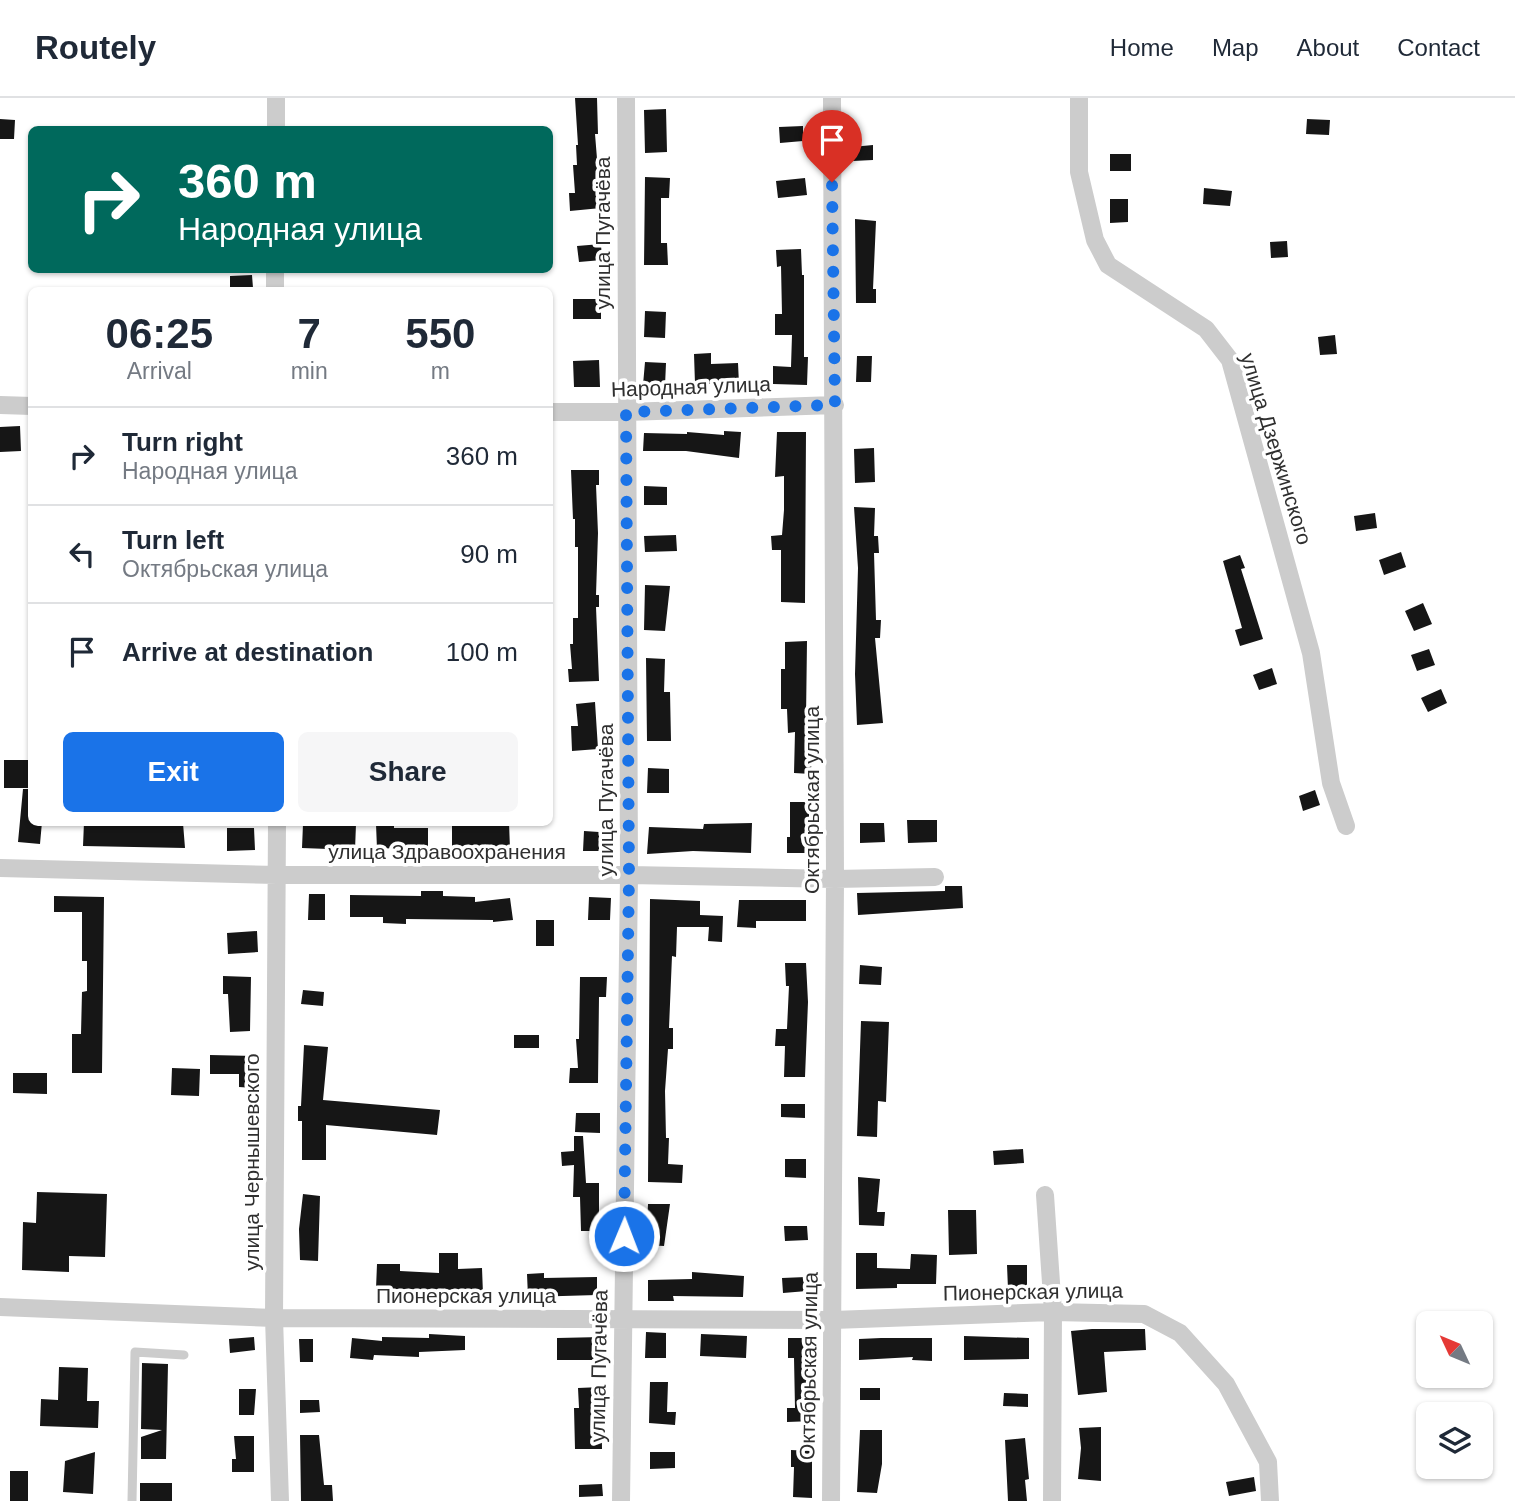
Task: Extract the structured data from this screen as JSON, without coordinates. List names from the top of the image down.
{
  "streets": {
    "street": [
      "улица Пугачёва",
      "Народная улица",
      "улица Дзержинского",
      "Октябрьская улица",
      "улица Здравоохранения",
      "улица Чернышевского",
      "Пионерская улица"
    ]
  },
  "crossings": [
    ["улица Пугачёва", "Народная улица"],
    ["улица Пугачёва", "улица Здравоохранения"],
    ["улица Пугачёва", "Пионерская улица"],
    ["Народная улица", "Октябрьская улица"],
    ["Октябрьская улица", "улица Здравоохранения"],
    ["Октябрьская улица", "Пионерская улица"],
    ["улица Здравоохранения", "улица Чернышевского"],
    ["улица Чернышевского", "Пионерская улица"]
  ],
  "north": "top left",
  "page": {
    "header": "Routely",
    "nav": [
      "Home",
      "Map",
      "About",
      "Contact"
    ],
    "turn": ["360 m", "Народная улица"],
    "eta": [
      "06:25",
      "Arrival",
      "7",
      "min",
      "550",
      "m"
    ],
    "list": [
      {
        "name": "Turn right",
        "note": "Народная улица",
        "value": "360 m"
      },
      {
        "name": "Turn left",
        "note": "Октябрьская улица",
        "value": "90 m"
      },
      {
        "name": "Arrive at destination",
        "value": "100 m"
      }
    ],
    "buttons": ["Exit", "Share"]
  }
}
